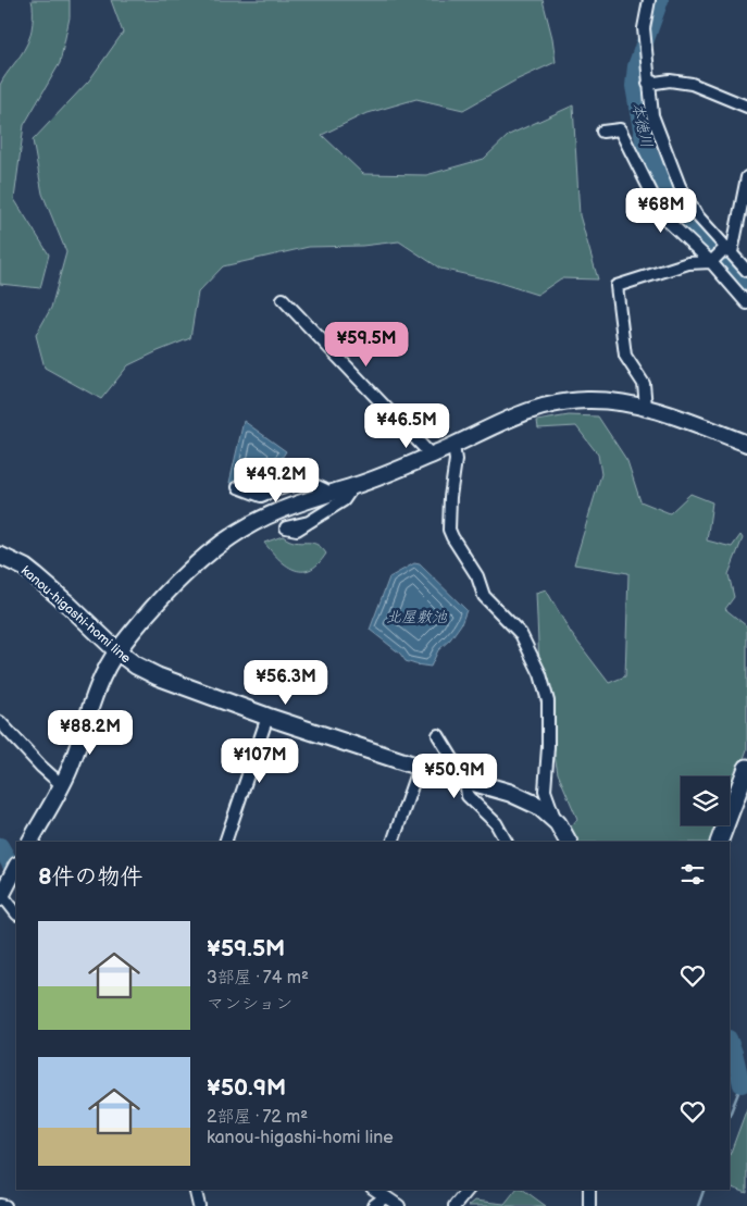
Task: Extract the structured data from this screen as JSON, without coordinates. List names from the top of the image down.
{
  "streets": {
    "main road": ["kanou-higashi-homi line"]
  },
  "water": ["本徳川", "北屋敷池"],
  "page": {
    "price": [
      "¥68M",
      "¥59.5M",
      "¥46.5M",
      "¥49.2M",
      "¥56.3M",
      "¥88.2M",
      "¥107M",
      "¥50.9M"
    ],
    "heading": "8件の物件",
    "list": [
      {
        "name": "¥59.5M",
        "note": "3部屋 · 74 m² · マンション"
      },
      {
        "name": "¥50.9M",
        "note": "2部屋 · 72 m² · kanou-higashi-homi line"
      }
    ]
  }
}
